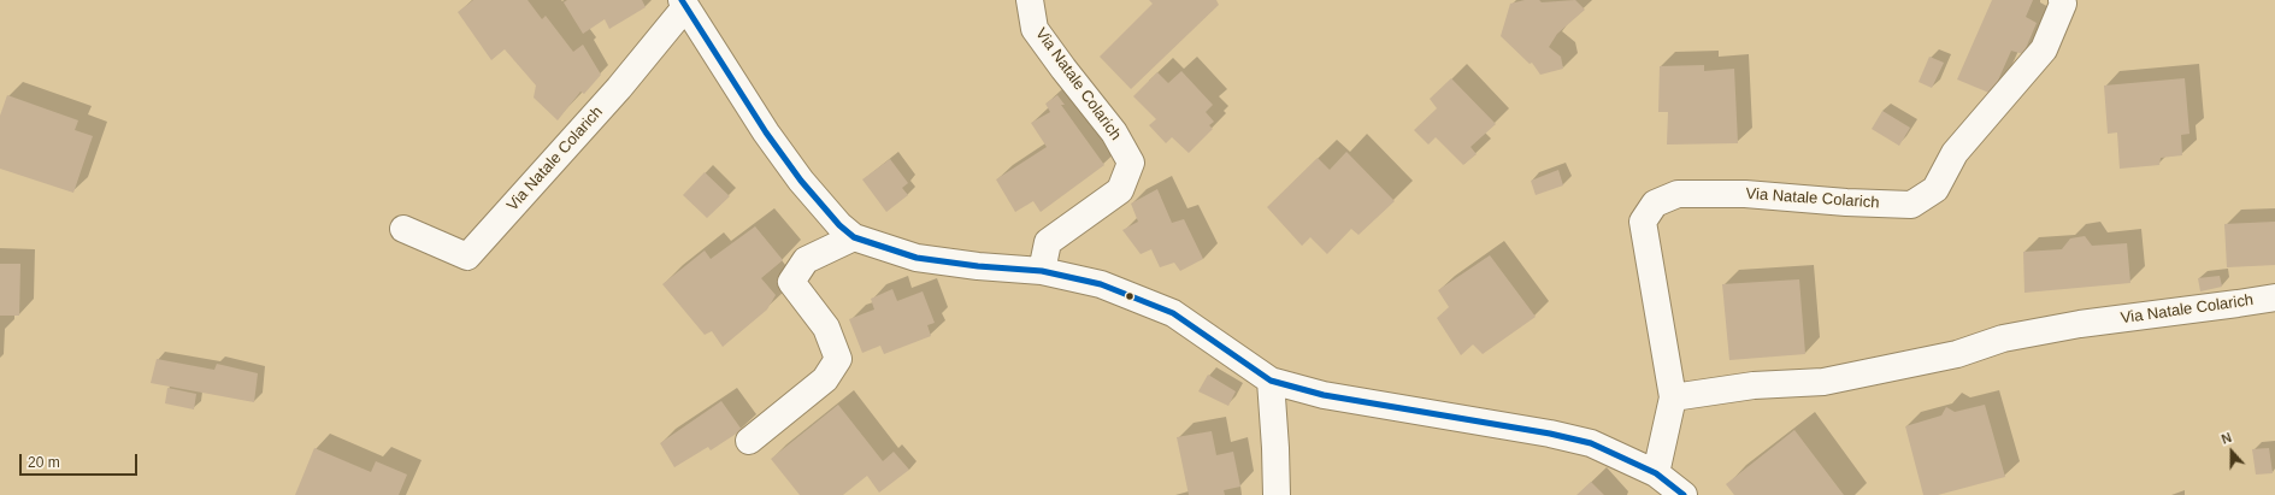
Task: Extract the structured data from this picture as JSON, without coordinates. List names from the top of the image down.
{
  "streets": {
    "street": ["Via Natale Colarich"]
  },
  "scale_bar": "20 m",
  "north": "top"
}
